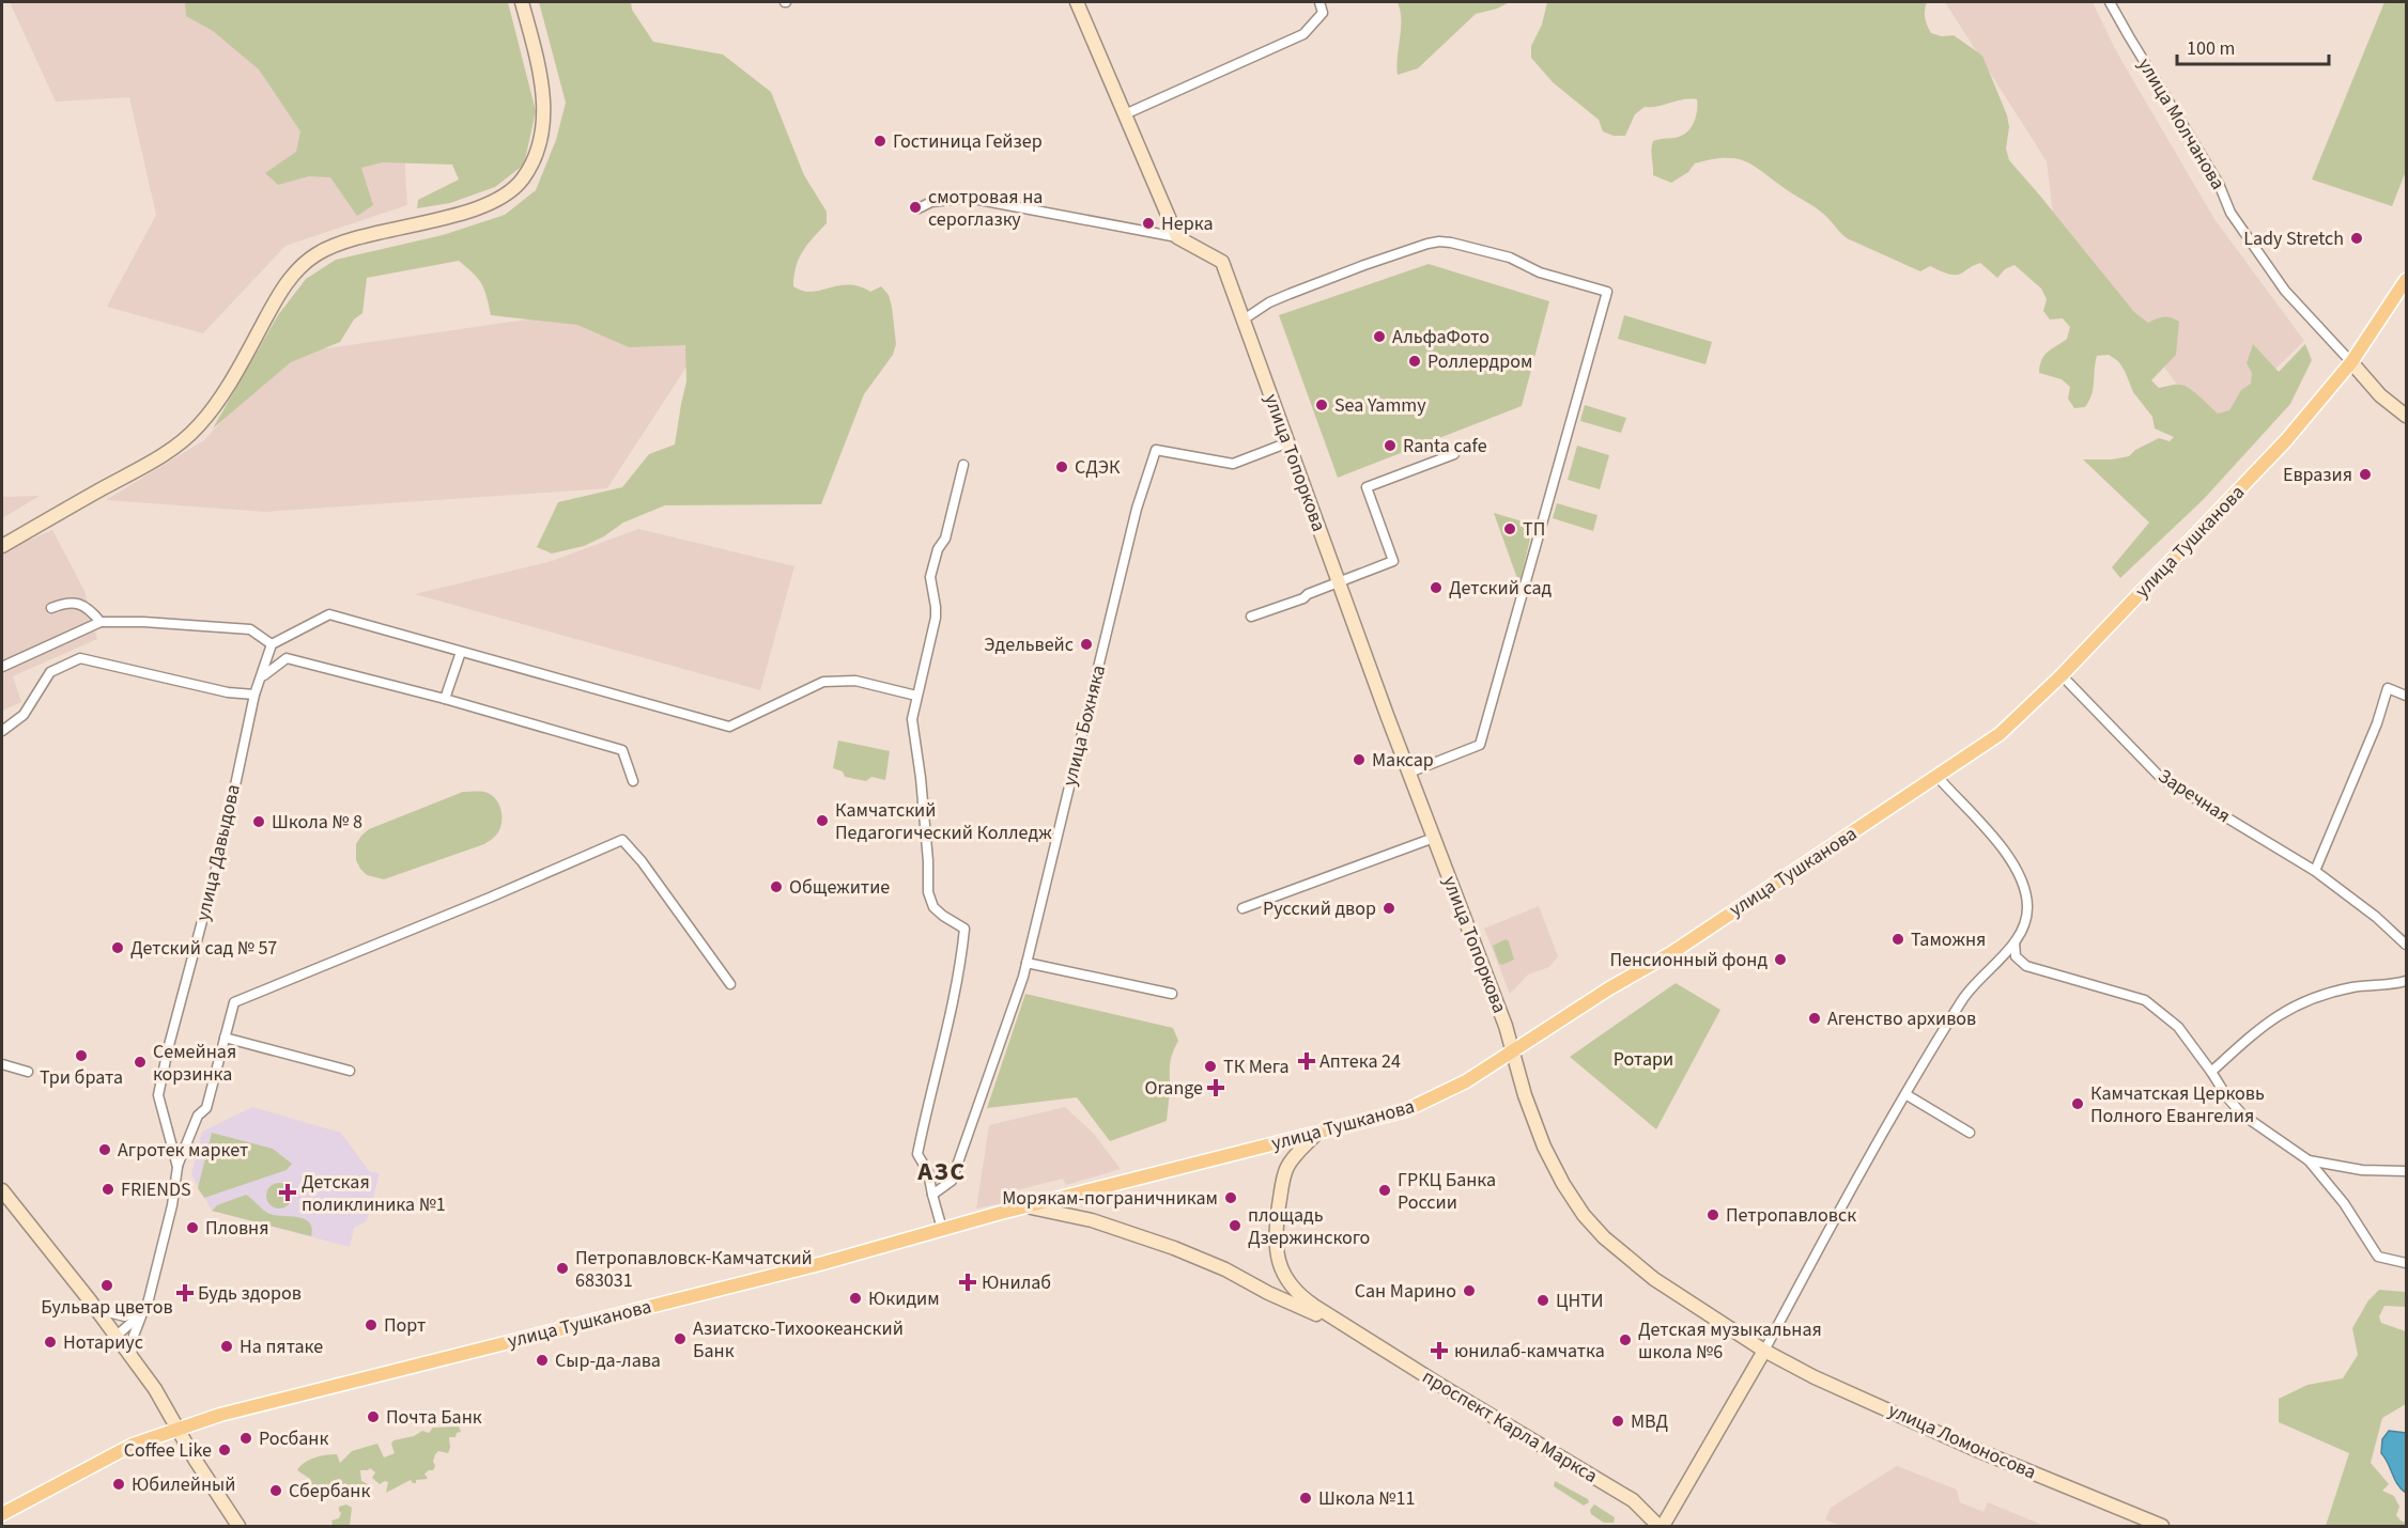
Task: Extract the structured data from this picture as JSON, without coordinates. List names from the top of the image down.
{
  "streets": {
    "main road": [
      "улица Топоркова",
      "улица Тушканова",
      "проспект Карла Маркса",
      "улица Ломоносова"
    ],
    "street": [
      "улица Молчанова",
      "улица Бохняка",
      "Заречная",
      "улица Давыдова"
    ]
  },
  "crossings": [
    ["улица Молчанова", "улица Тушканова"],
    ["улица Топоркова", "улица Тушканова"],
    ["улица Топоркова", "улица Бохняка"],
    ["улица Топоркова", "проспект Карла Маркса"],
    ["улица Топоркова", "улица Ломоносова"],
    ["улица Тушканова", "Заречная"],
    ["улица Тушканова", "проспект Карла Маркса"],
    ["проспект Карла Маркса", "улица Ломоносова"]
  ],
  "districts": ["АЗС"],
  "parks": ["Ротари"],
  "places": {
    "other": [
      "Гостиница Гейзер",
      "смотровая на сероглазку",
      "Нерка",
      "Lady Stretch",
      "АльфаФото",
      "Роллердром",
      "Sea Yammy",
      "Ranta cafe",
      "СДЭК",
      "Евразия",
      "ТП",
      "Детский сад",
      "Эдельвейс",
      "Максар",
      "Камчатский Педагогический Колледж",
      "Школа № 8",
      "Общежитие",
      "Русский двор",
      "Таможня",
      "Детский сад № 57",
      "Пенсионный фонд",
      "Агенство архивов",
      "Три брата",
      "Семейная корзинка",
      "ТК Мега",
      "Камчатская Церковь Полного Евангелия",
      "Агротек маркет",
      "FRIENDS",
      "ГРКЦ Банка России",
      "Морякам-пограничникам",
      "Петропавловск",
      "площадь Дзержинского",
      "Пловня",
      "Петропавловск-Камчатский 683031",
      "Бульвар цветов",
      "Сан Марино",
      "Юкидим",
      "ЦНТИ",
      "Порт",
      "Азиатско-Тихоокеанский Банк",
      "Детская музыкальная школа №6",
      "Нотариус",
      "На пятаке",
      "Сыр-да-лава",
      "Почта Банк",
      "МВД",
      "Росбанк",
      "Coffee Like",
      "Юбилейный",
      "Сбербанк",
      "Школа №11"
    ],
    "health": [
      "Аптека 24",
      "Orange",
      "Детская поликлиника №1",
      "Юнилаб",
      "Будь здоров",
      "юнилаб-камчатка"
    ]
  },
  "scale_bar": "100 m"
}
